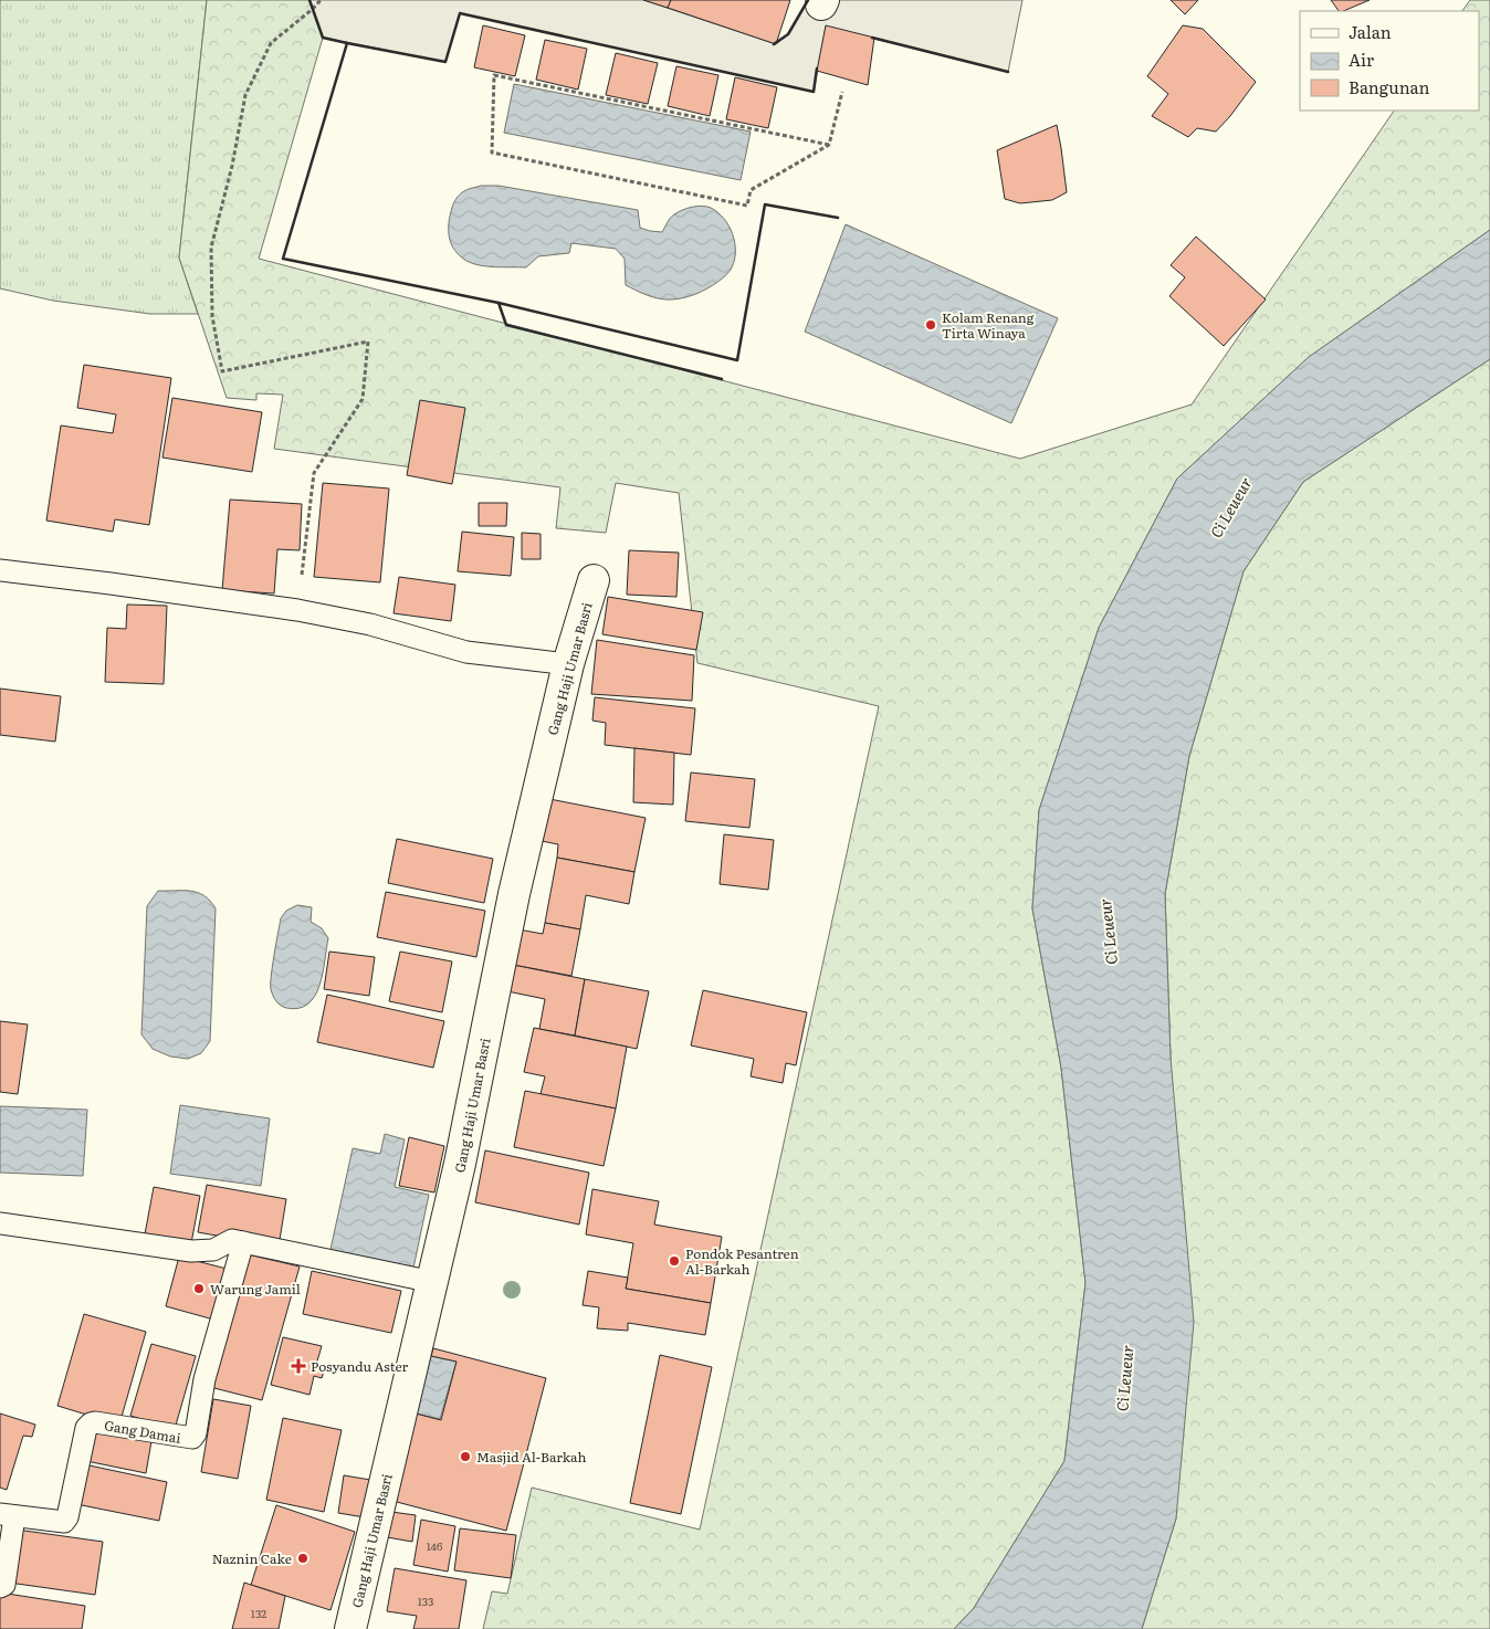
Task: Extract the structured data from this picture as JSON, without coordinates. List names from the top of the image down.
{
  "streets": {
    "street": ["Gang Haji Umar Basri"],
    "lane": ["Gang Damai"]
  },
  "water": ["Ci Leueur"],
  "places": {
    "other": [
      "Kolam Renang Tirta Winaya",
      "Pondok Pesantren Al-Barkah",
      "Warung Jamil",
      "Masjid Al-Barkah",
      "Naznin Cake"
    ],
    "health": ["Posyandu Aster"]
  },
  "house_numbers": ["146", "133", "132"],
  "legend": ["Jalan", "Air", "Bangunan"]
}
